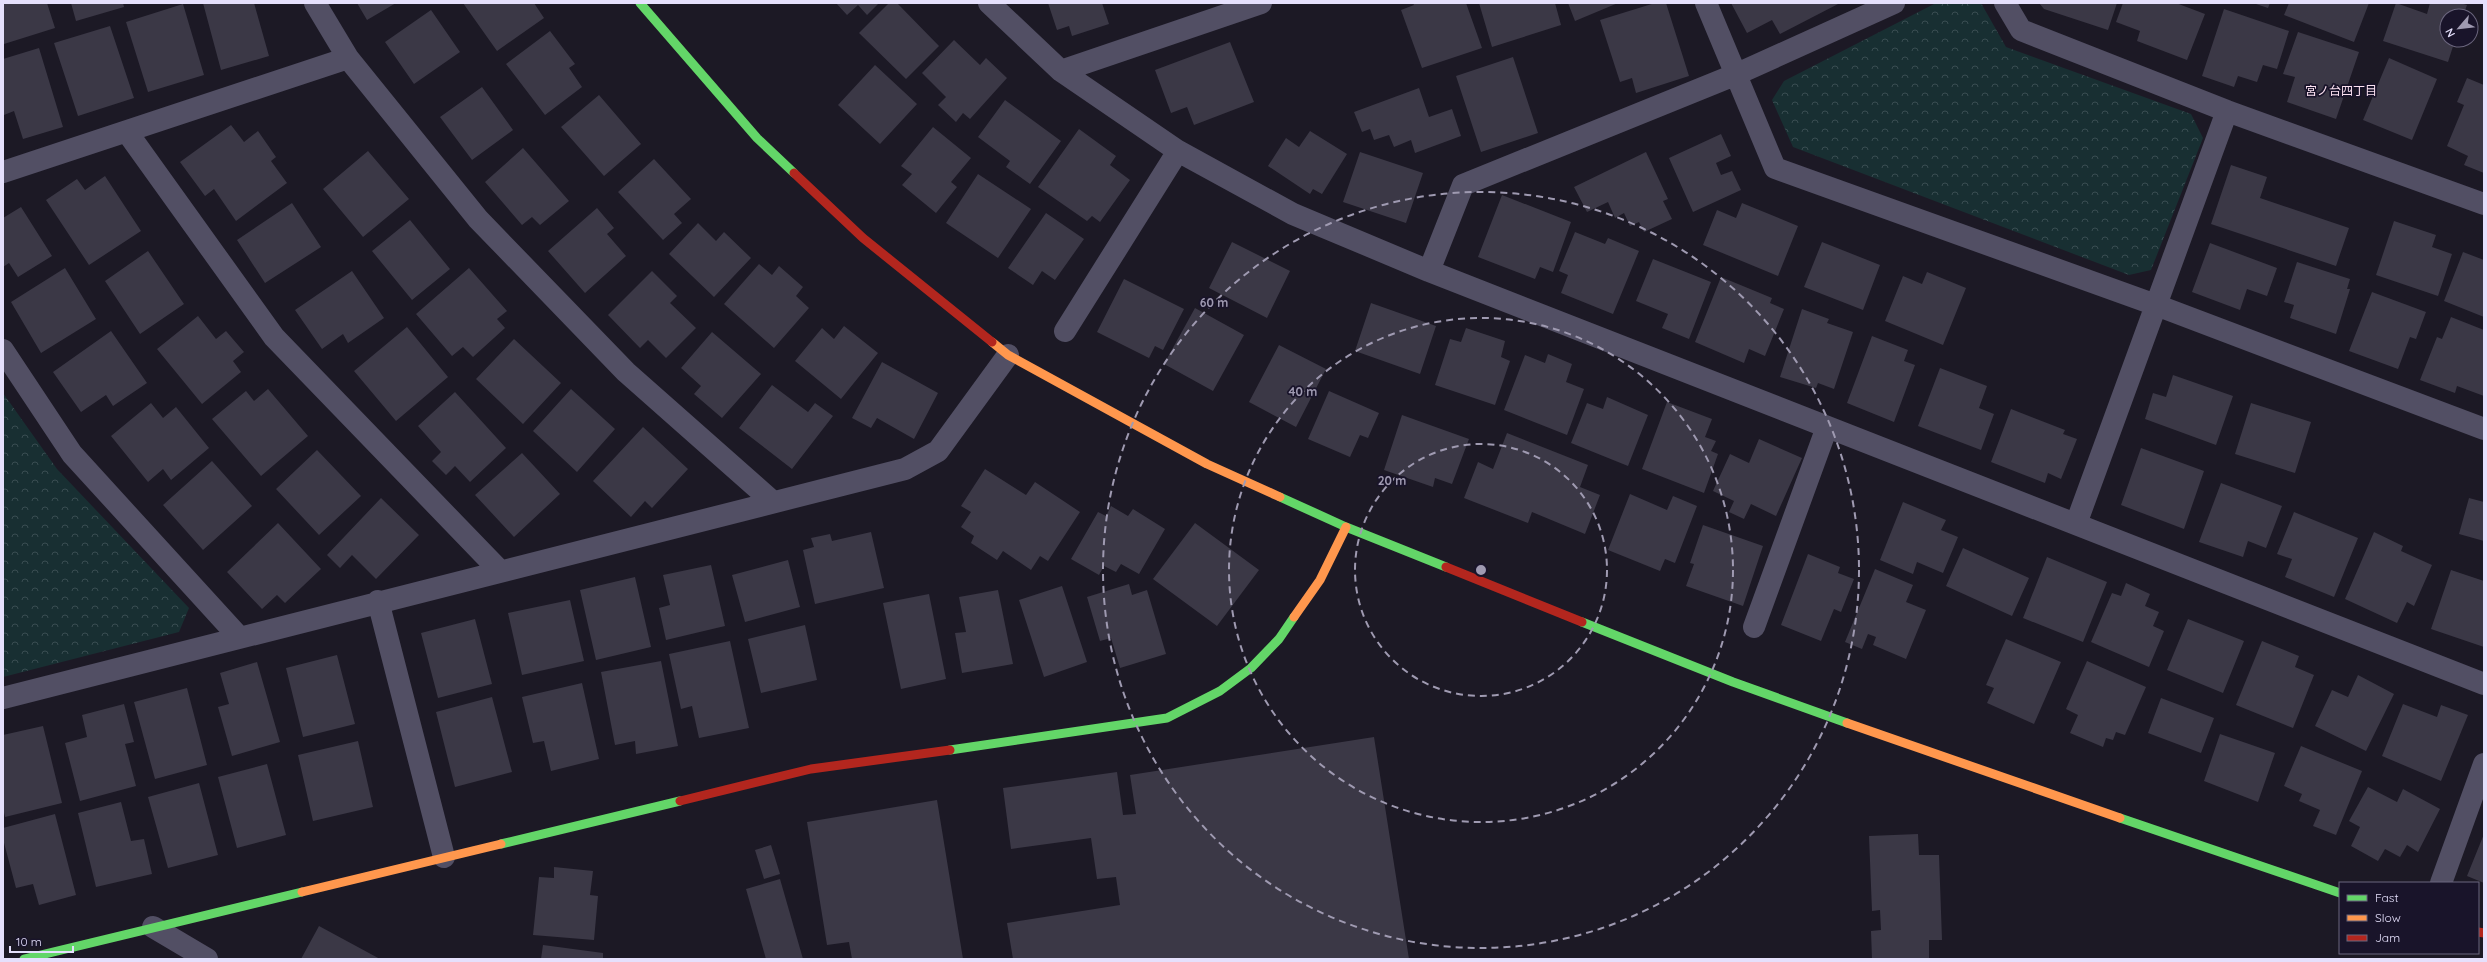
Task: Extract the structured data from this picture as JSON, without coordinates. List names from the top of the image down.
{
  "districts": ["宮ノ台四丁目"],
  "legend": ["Fast", "Slow", "Jam"],
  "scale_bar": "10 m",
  "north": "bottom left",
  "rings": ["60 m", "40 m", "20 m"]
}
